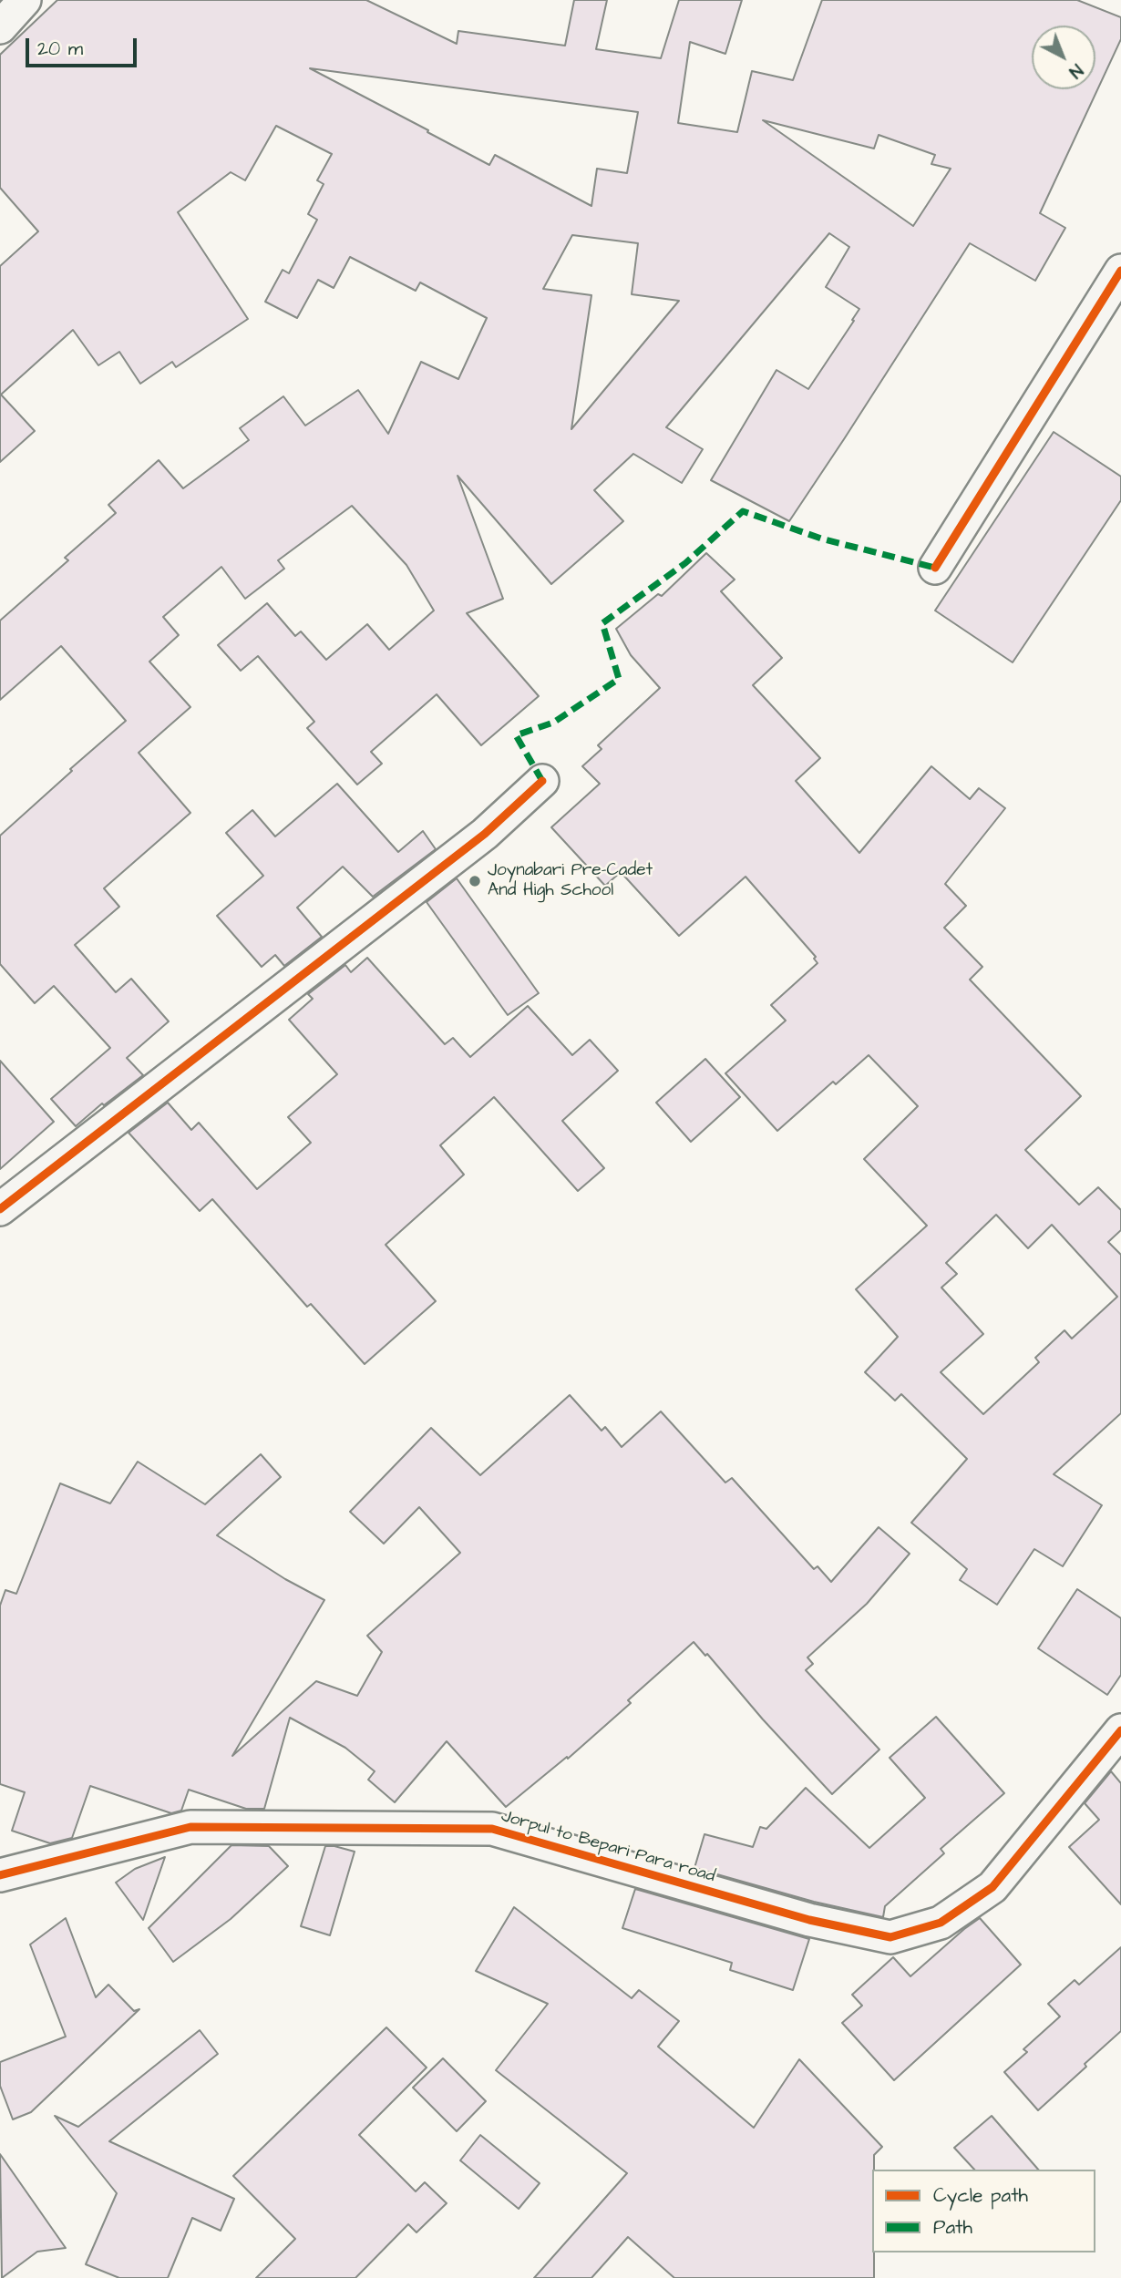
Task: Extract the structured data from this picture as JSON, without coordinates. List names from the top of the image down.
{
  "streets": {
    "street": ["Jorpul to Bepari Para road"]
  },
  "places": ["Joynabari Pre-Cadet And High School"],
  "legend": ["Cycle path", "Path"],
  "scale_bar": "20 m",
  "north": "bottom right"
}
